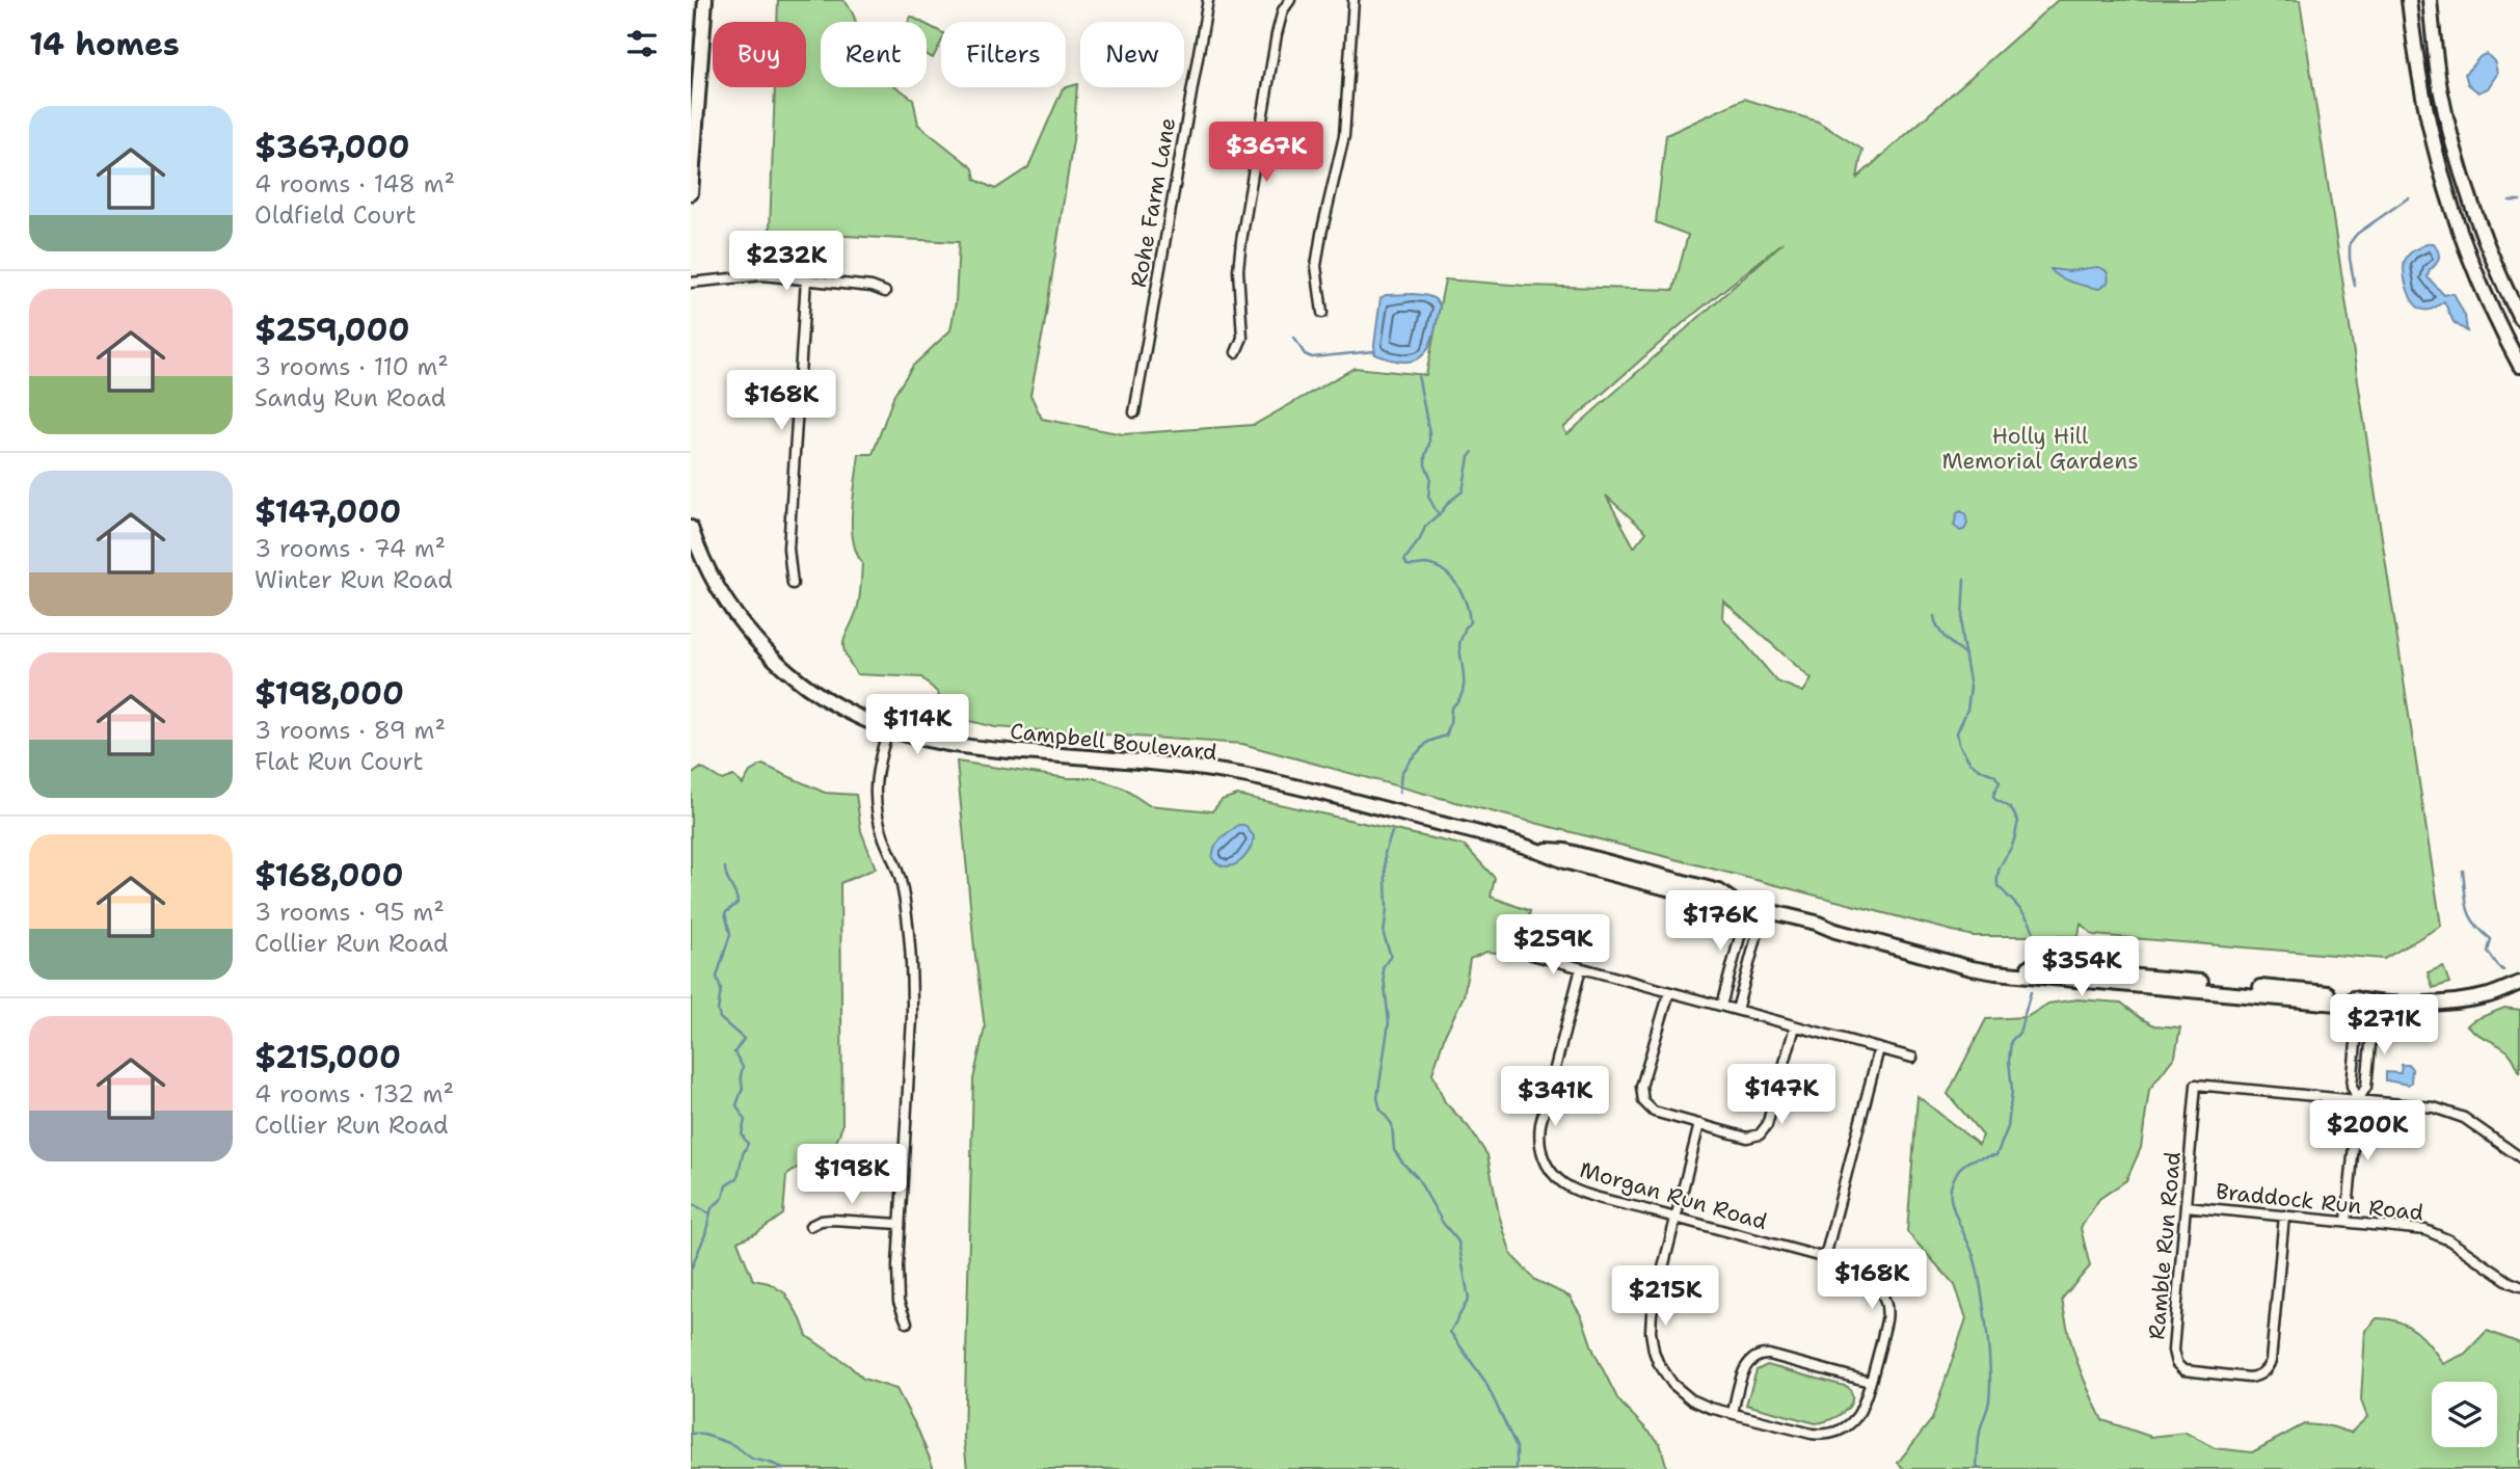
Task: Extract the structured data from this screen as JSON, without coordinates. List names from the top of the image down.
{
  "streets": {
    "street": [
      "Rohe Farm Lane",
      "Campbell Boulevard",
      "Morgan Run Road",
      "Braddock Run Road",
      "Ramble Run Road"
    ]
  },
  "crossings": [
    ["Braddock Run Road", "Ramble Run Road"]
  ],
  "parks": ["Holly Hill Memorial Gardens"],
  "page": {
    "heading": "14 homes",
    "chip": [
      "Buy",
      "Rent",
      "Filters",
      "New"
    ],
    "list": [
      {
        "name": "$367,000",
        "note": "4 rooms · 148 m² · Oldfield Court"
      },
      {
        "name": "$259,000",
        "note": "3 rooms · 110 m² · Sandy Run Road"
      },
      {
        "name": "$147,000",
        "note": "3 rooms · 74 m² · Winter Run Road"
      },
      {
        "name": "$198,000",
        "note": "3 rooms · 89 m² · Flat Run Court"
      },
      {
        "name": "$168,000",
        "note": "3 rooms · 95 m² · Collier Run Road"
      },
      {
        "name": "$215,000",
        "note": "4 rooms · 132 m² · Collier Run Road"
      }
    ],
    "price": [
      "$367K",
      "$232K",
      "$168K",
      "$114K",
      "$176K",
      "$259K",
      "$354K",
      "$271K",
      "$147K",
      "$341K",
      "$200K",
      "$198K",
      "$168K",
      "$215K"
    ]
  }
}
